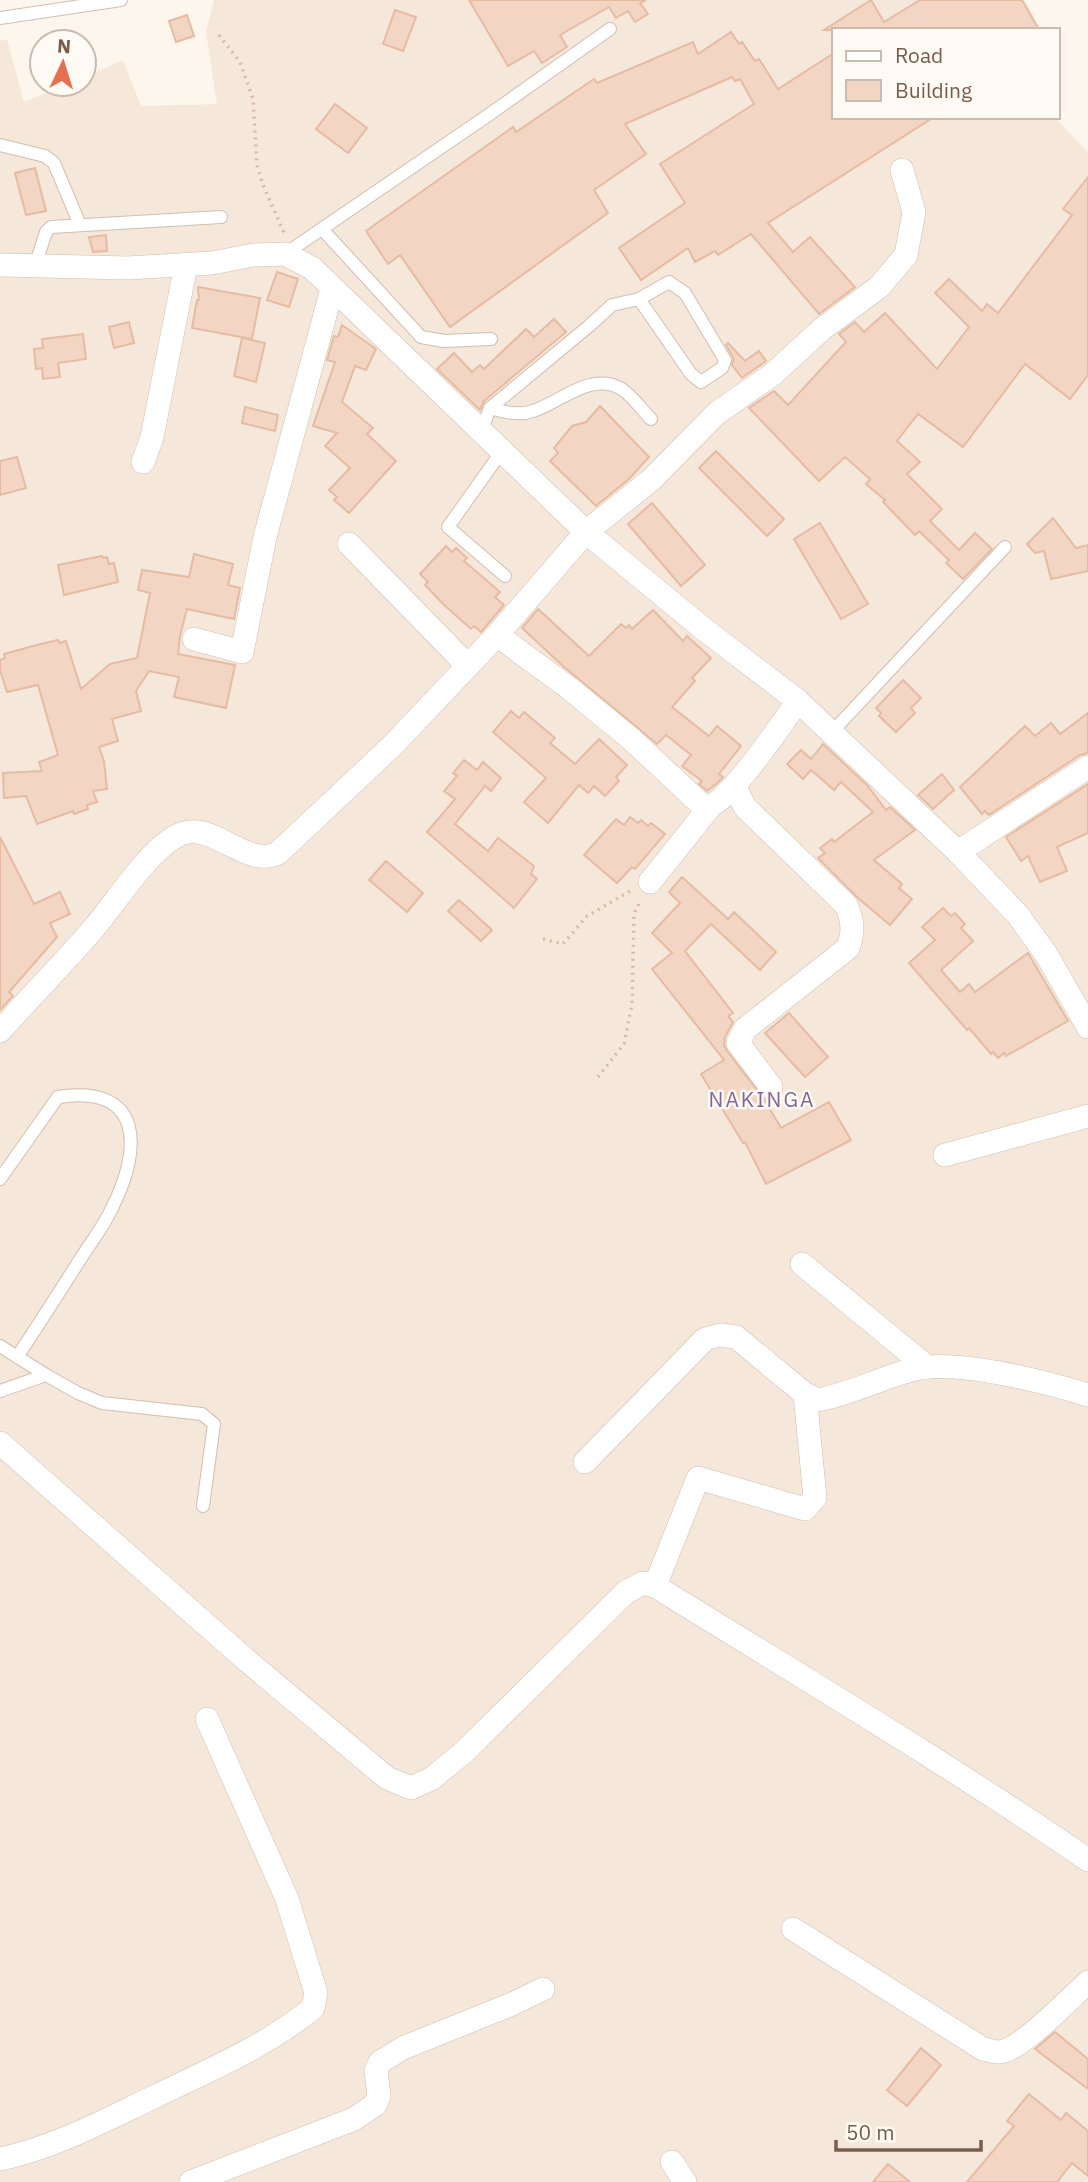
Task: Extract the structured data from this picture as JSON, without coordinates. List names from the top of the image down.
{
  "districts": ["NAKINGA"],
  "legend": ["Road", "Building"],
  "scale_bar": "50 m",
  "north": "top"
}
